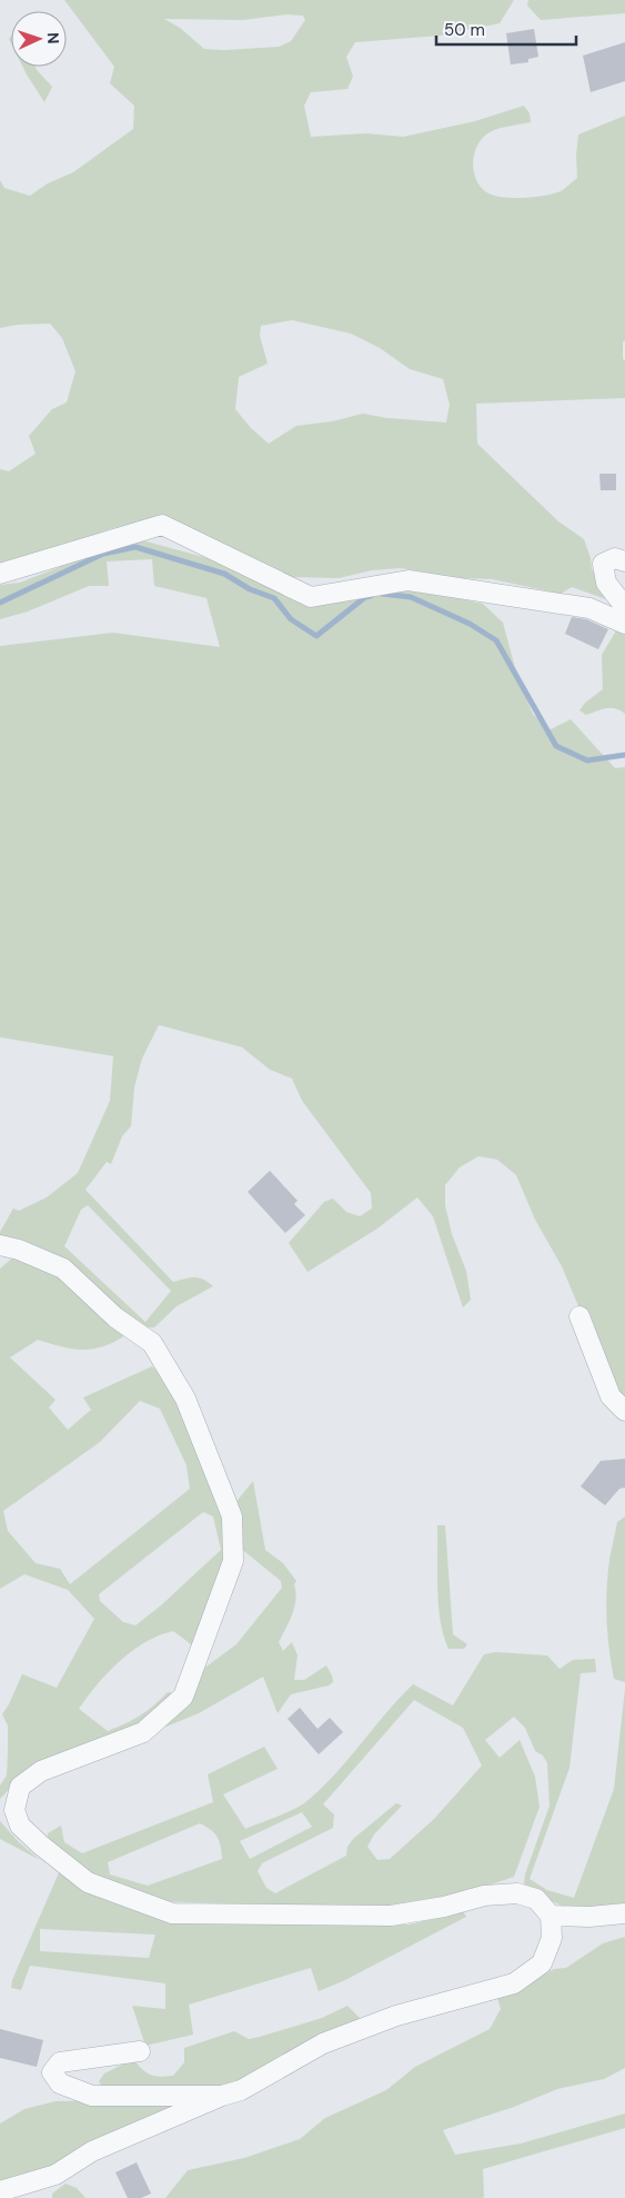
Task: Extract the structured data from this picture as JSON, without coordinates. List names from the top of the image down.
{
  "scale_bar": "50 m",
  "north": "right"
}
